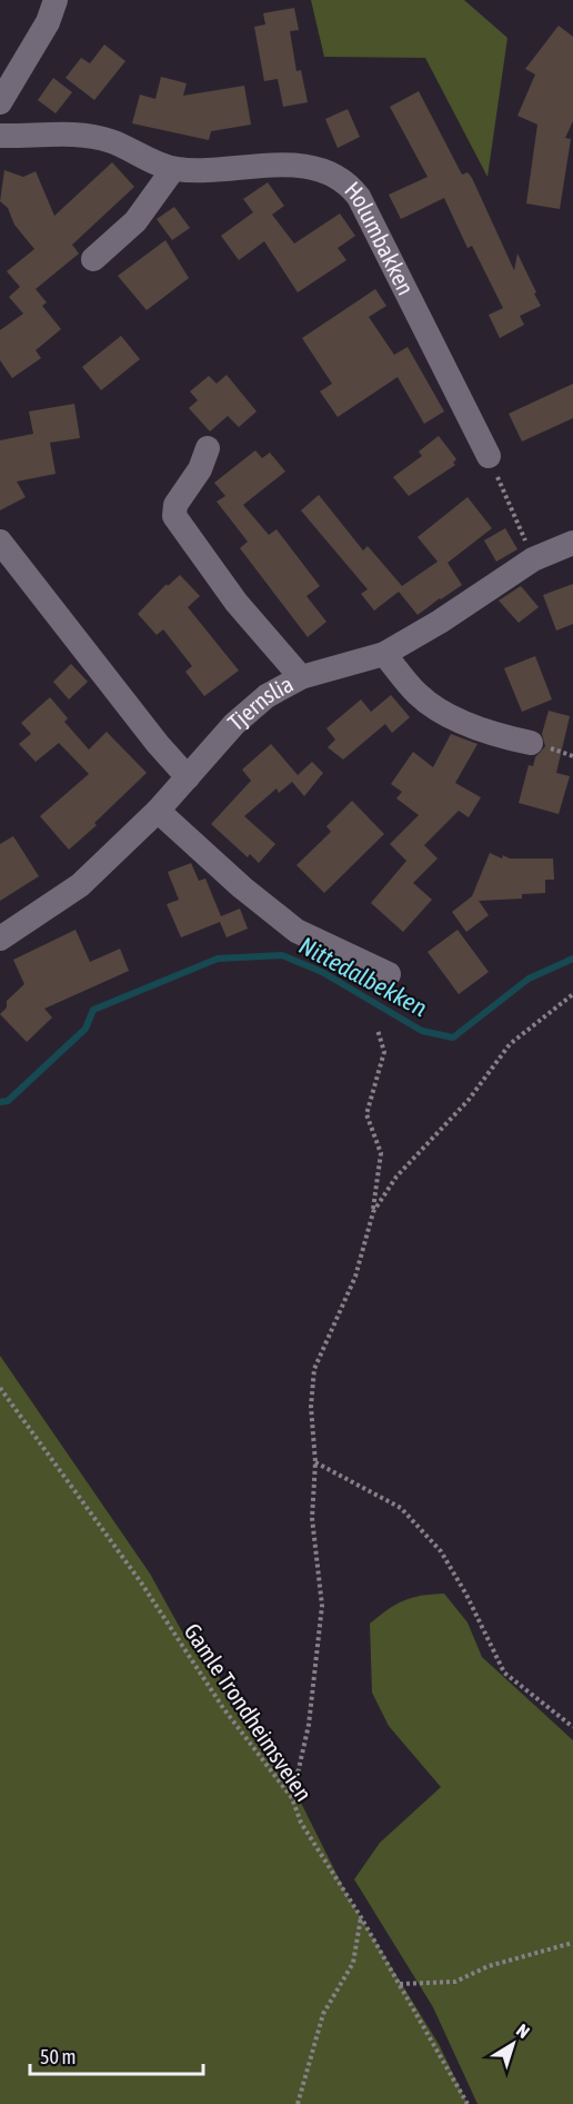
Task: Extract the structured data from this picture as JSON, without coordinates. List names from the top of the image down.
{
  "streets": {
    "street": ["Holumbakken", "Tjernslia"],
    "path": ["Gamle Trondheimsveien"]
  },
  "water": ["Nittedalbekken"],
  "scale_bar": "50 m",
  "north": "top right"
}
